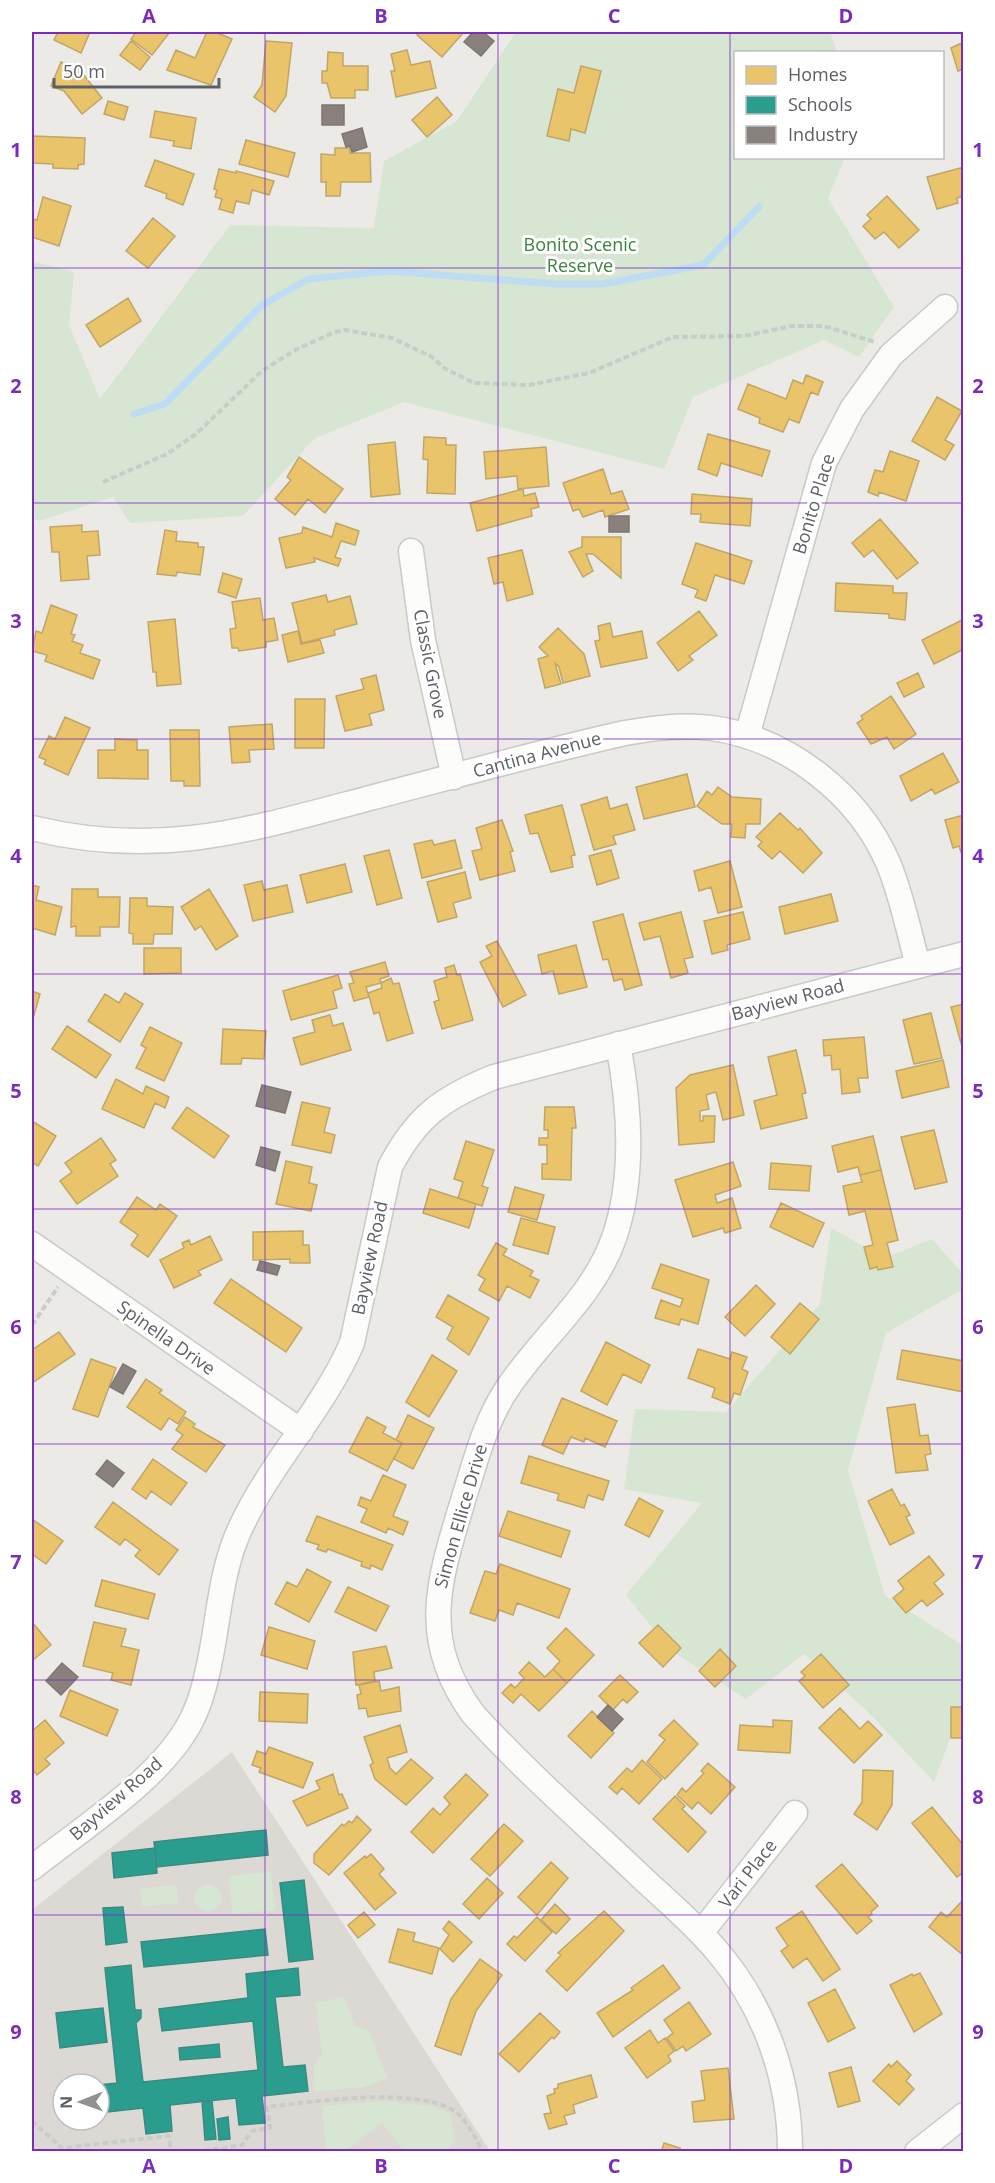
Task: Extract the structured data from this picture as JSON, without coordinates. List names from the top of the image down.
{
  "streets": {
    "street": [
      "Bonito Place",
      "Classic Grove",
      "Cantina Avenue",
      "Bayview Road",
      "Spinella Drive",
      "Simon Ellice Drive",
      "Vari Place"
    ]
  },
  "crossings": [
    ["Bonito Place", "Cantina Avenue"],
    ["Classic Grove", "Cantina Avenue"],
    ["Cantina Avenue", "Bayview Road"],
    ["Bayview Road", "Spinella Drive"],
    ["Bayview Road", "Simon Ellice Drive"],
    ["Simon Ellice Drive", "Vari Place"]
  ],
  "parks": ["Bonito Scenic Reserve"],
  "legend": ["Homes", "Schools", "Industry"],
  "scale_bar": "50 m",
  "north": "left",
  "grid": {
    "columns": [
      "A",
      "B",
      "C",
      "D"
    ],
    "rows": [
      "1",
      "2",
      "3",
      "4",
      "5",
      "6",
      "7",
      "8",
      "9"
    ]
  }
}
